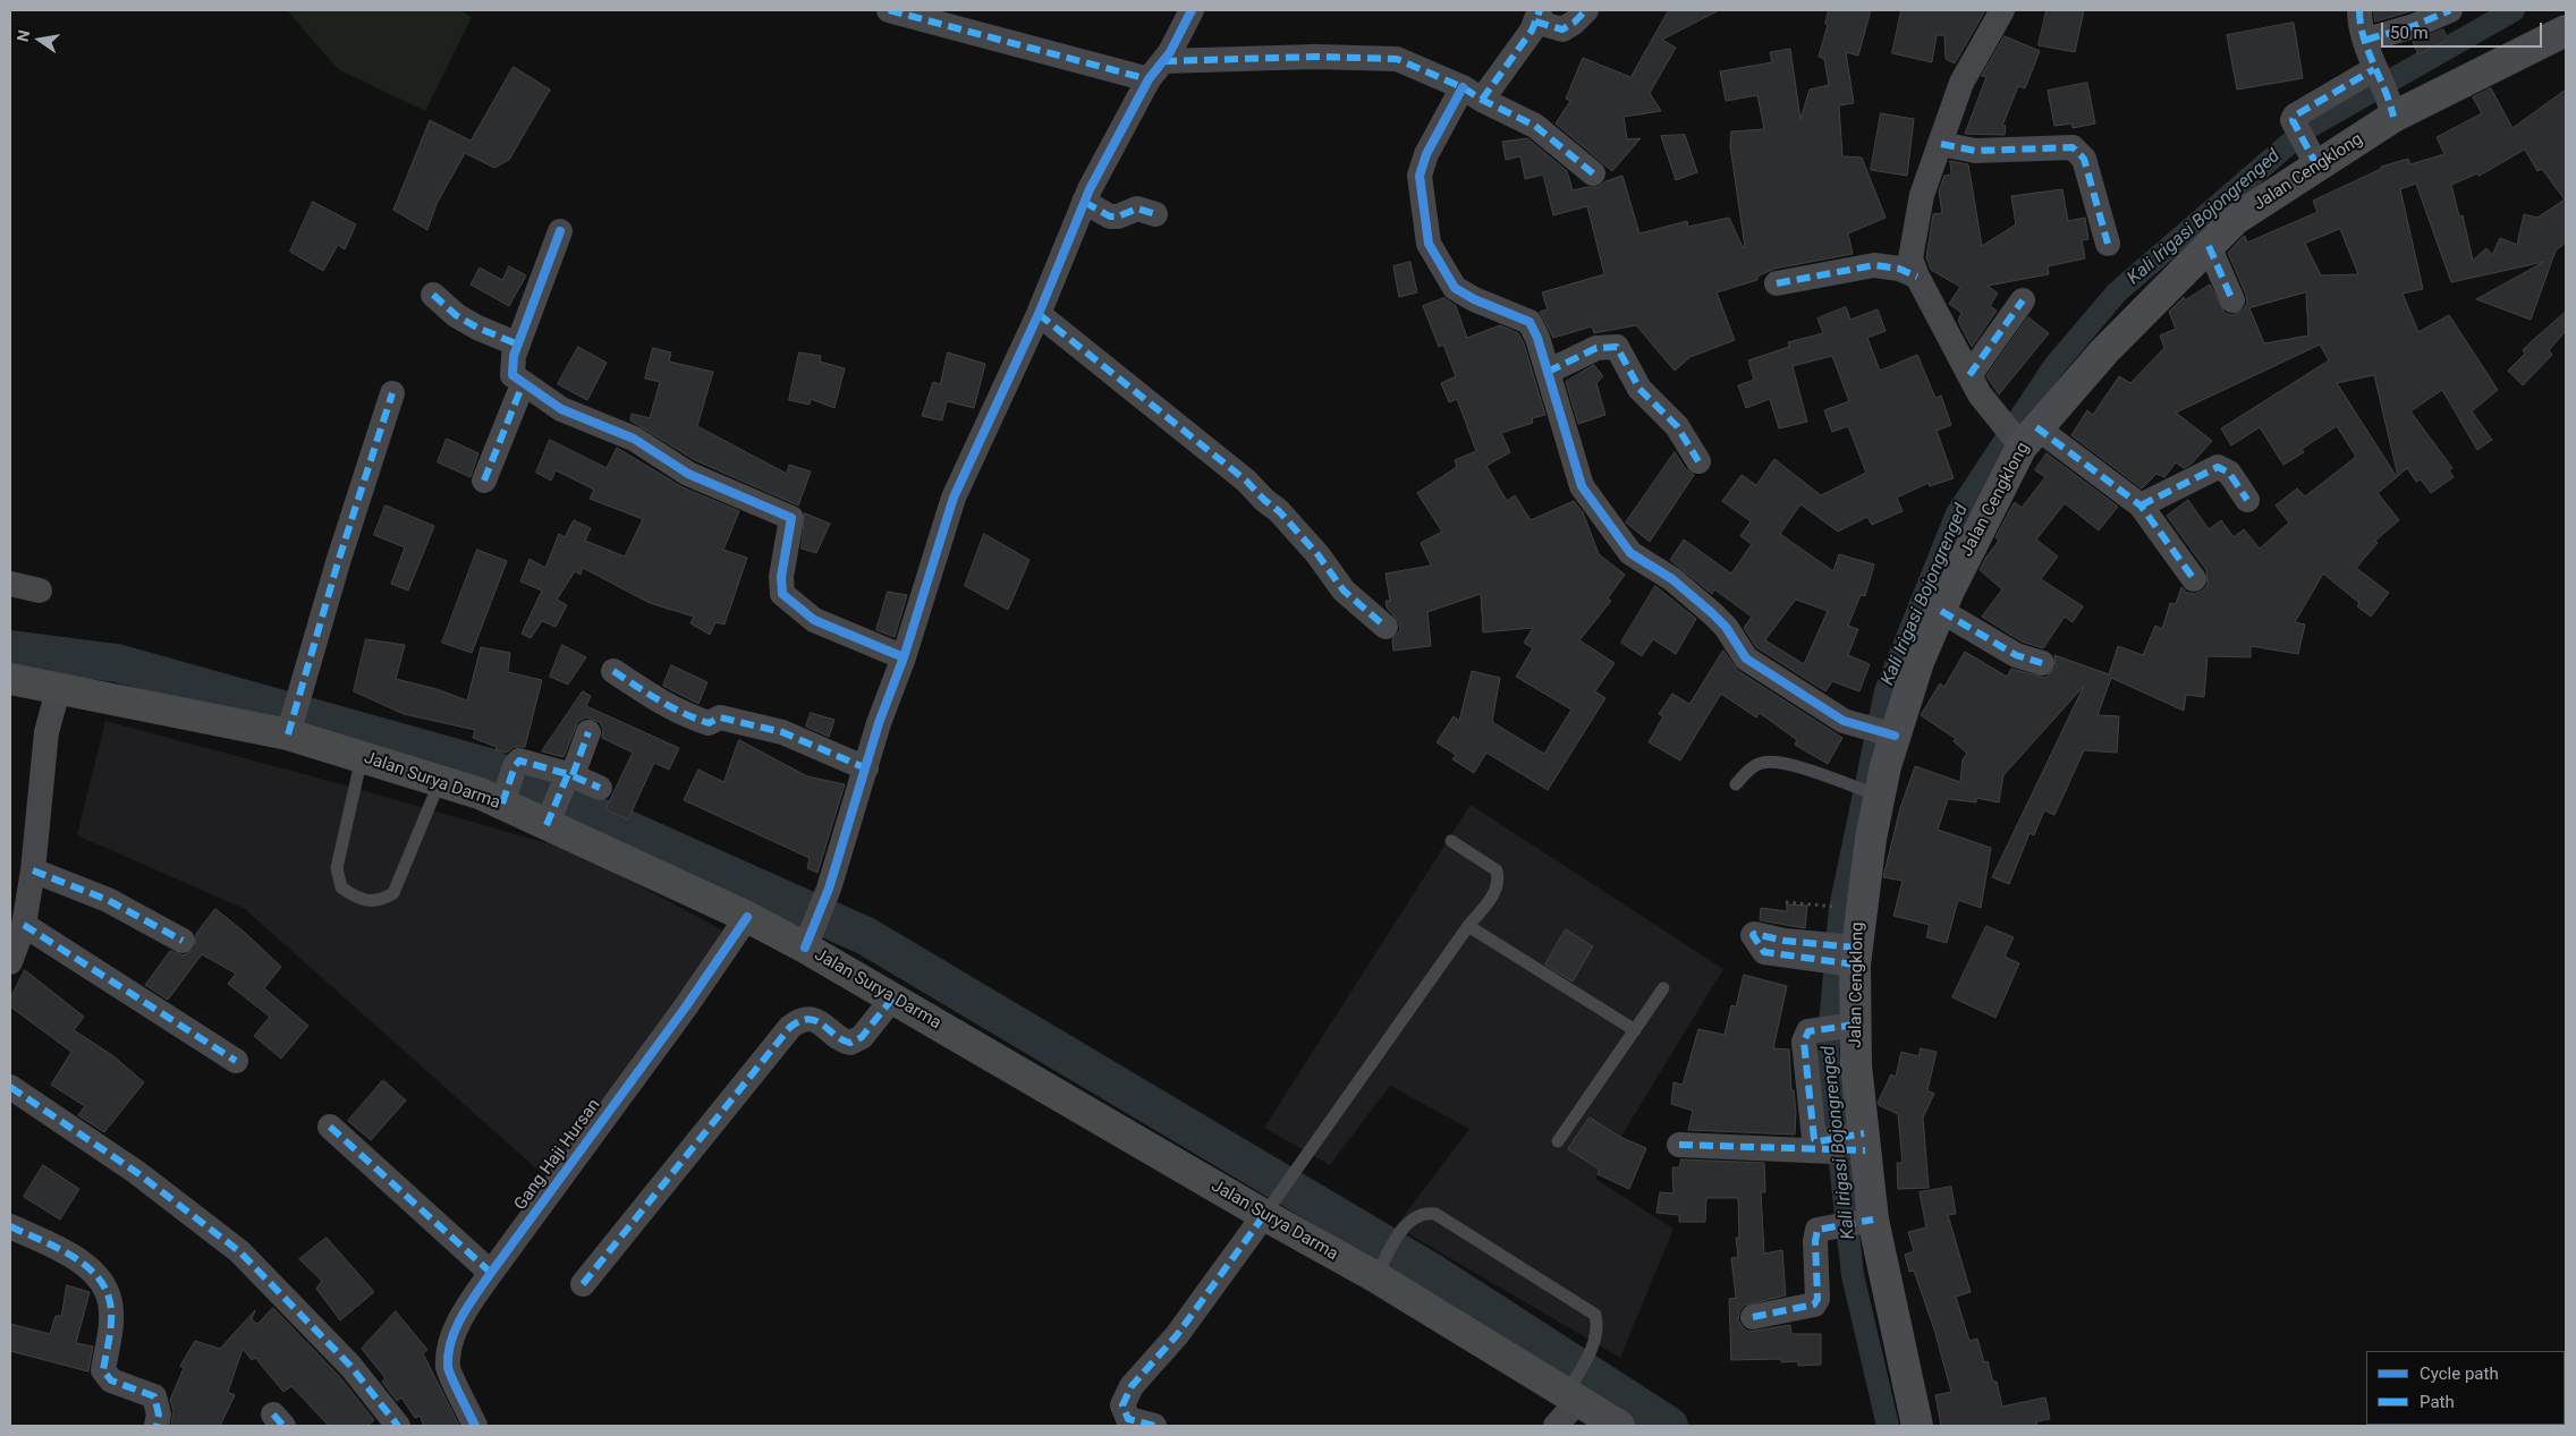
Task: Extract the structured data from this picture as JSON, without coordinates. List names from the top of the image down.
{
  "streets": {
    "main road": ["Jalan Cengklong", "Jalan Surya Darma"],
    "street": ["Gang Haji Hursan"]
  },
  "crossings": [
    ["Jalan Surya Darma", "Gang Haji Hursan"]
  ],
  "water": ["Kali Irigasi Bojongrenged"],
  "legend": ["Cycle path", "Path"],
  "scale_bar": "50 m",
  "north": "left"
}
